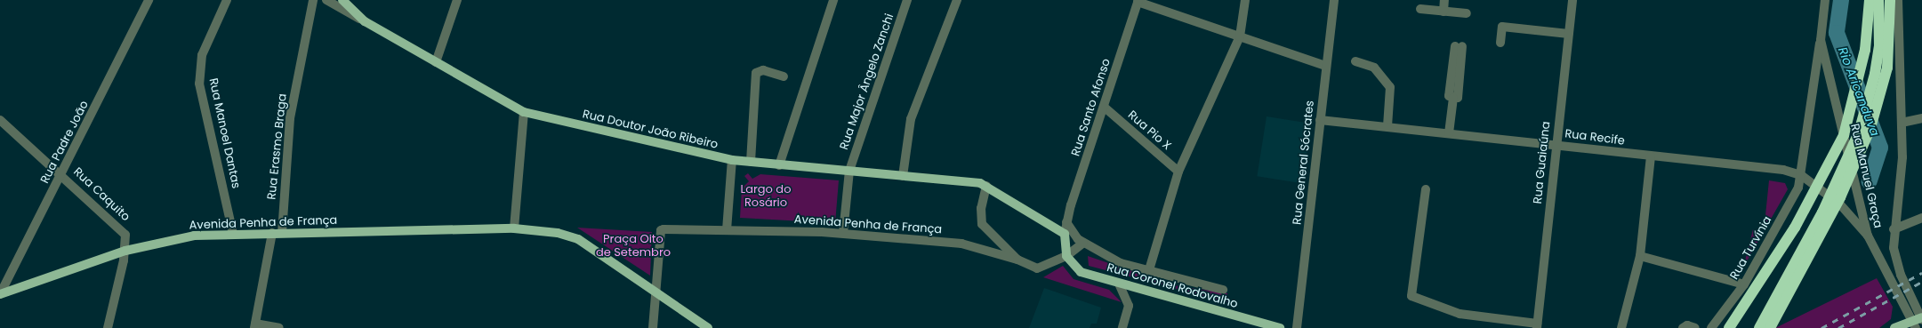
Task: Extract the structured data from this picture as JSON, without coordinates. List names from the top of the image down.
{
  "streets": {
    "main road": ["Rua Doutor João Ribeiro", "Avenida Penha de França", "Rua Coronel Rodovalho"],
    "street": [
      "Rua Major Ângelo Zanchi",
      "Rua Santo Afonso",
      "Rua Pio X",
      "Rua Manoel Dantas",
      "Rua Recife",
      "Rua Padre João",
      "Rua Erasmo Braga",
      "Rua General Sócrates",
      "Rua Guaiaúna",
      "Rua Manuel Graça",
      "Rua Caquito",
      "Rua Turvínia"
    ]
  },
  "crossings": [
    ["Rua Major Ângelo Zanchi", "Rua Doutor João Ribeiro"],
    ["Rua Santo Afonso", "Rua Doutor João Ribeiro"],
    ["Rua Santo Afonso", "Rua Pio X"],
    ["Rua Manoel Dantas", "Avenida Penha de França"],
    ["Rua Recife", "Rua General Sócrates"],
    ["Rua Recife", "Rua Guaiaúna"],
    ["Rua Recife", "Rua Turvínia"],
    ["Rua Padre João", "Rua Caquito"],
    ["Rua Padre João", "Avenida Penha de França"],
    ["Rua Erasmo Braga", "Avenida Penha de França"],
    ["Rua Manuel Graça", "Rua Turvínia"],
    ["Rua Caquito", "Avenida Penha de França"],
    ["Avenida Penha de França", "Rua Coronel Rodovalho"]
  ],
  "water": ["Rio Aricanduva"],
  "parks": ["Largo do Rosário", "Praça Oito de Setembro"]
}
